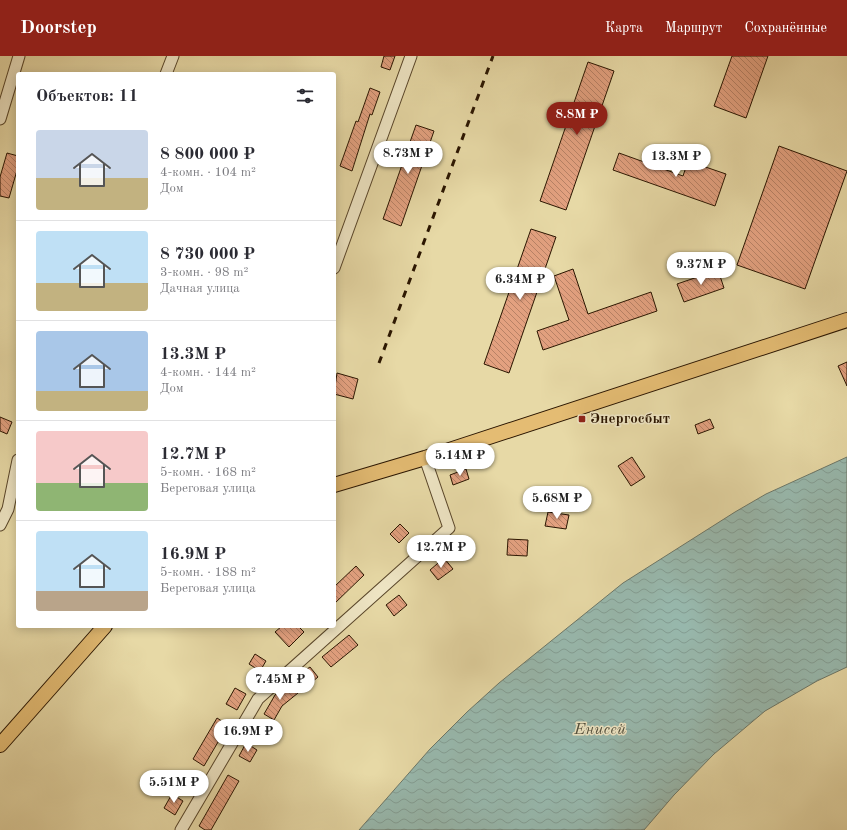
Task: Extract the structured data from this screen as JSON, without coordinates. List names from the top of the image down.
{
  "water": ["Енисей"],
  "places": {
    "transit": ["Энергосбыт"]
  },
  "page": {
    "header": "Doorstep",
    "nav": ["Карта", "Маршрут", "Сохранённые"],
    "heading": "Объектов: 11",
    "price": [
      "8.8M ₽",
      "8.73M ₽",
      "13.3M ₽",
      "9.37M ₽",
      "6.34M ₽",
      "5.14M ₽",
      "5.68M ₽",
      "12.7M ₽",
      "7.45M ₽",
      "16.9M ₽",
      "5.51M ₽"
    ],
    "list": [
      {
        "name": "8 800 000 ₽",
        "note": "4-комн. · 104 m² · Дом"
      },
      {
        "name": "8 730 000 ₽",
        "note": "3-комн. · 98 m² · Дачная улица"
      },
      {
        "name": "13.3M ₽",
        "note": "4-комн. · 144 m² · Дом"
      },
      {
        "name": "12.7M ₽",
        "note": "5-комн. · 168 m² · Береговая улица"
      },
      {
        "name": "16.9M ₽",
        "note": "5-комн. · 188 m² · Береговая улица"
      }
    ]
  }
}
